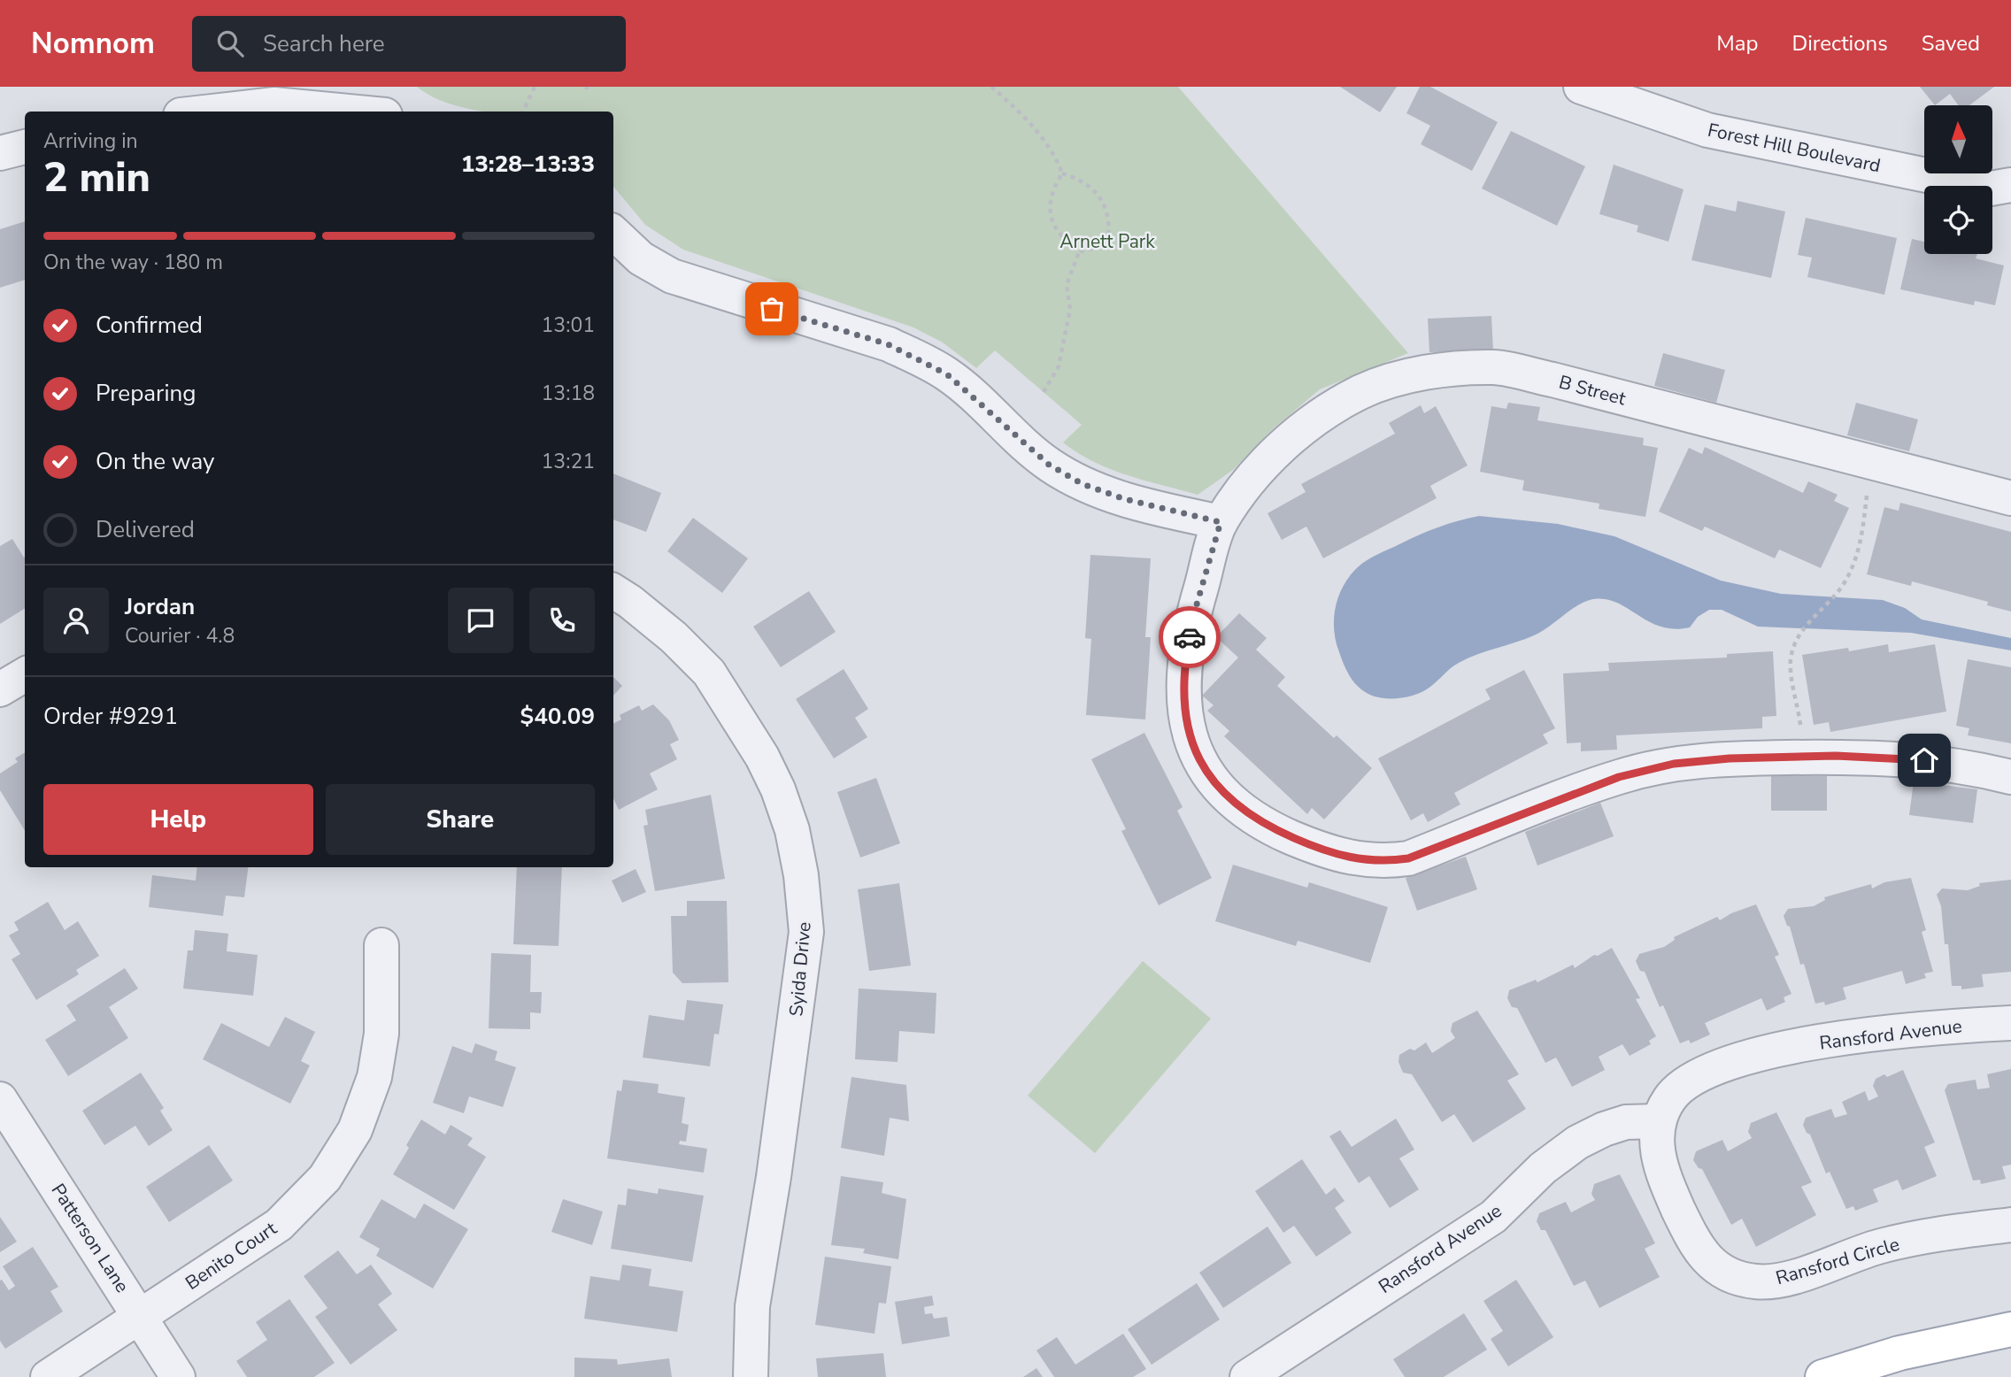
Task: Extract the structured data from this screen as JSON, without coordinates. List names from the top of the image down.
{
  "streets": {
    "street": [
      "Forest Hill Boulevard",
      "B Street",
      "Syida Drive",
      "Ransford Avenue",
      "Patterson Lane",
      "Benito Court",
      "Ransford Circle"
    ]
  },
  "crossings": [
    ["Ransford Avenue", "Ransford Circle"],
    ["Patterson Lane", "Benito Court"]
  ],
  "parks": ["Arnett Park"],
  "north": "top",
  "page": {
    "header": "Nomnom",
    "search": "Search here",
    "nav": ["Map", "Directions", "Saved"],
    "heading": ["2 min", "Arriving in", "13:28–13:33"],
    "panel": [
      "Jordan",
      "Courier · 4.8",
      "Order #9291",
      "$40.09"
    ],
    "bar": "On the way · 180 m",
    "list": [
      ["Confirmed", "13:01"],
      ["Preparing", "13:18"],
      ["On the way", "13:21"],
      "Delivered"
    ],
    "buttons": ["Help", "Share"]
  }
}
